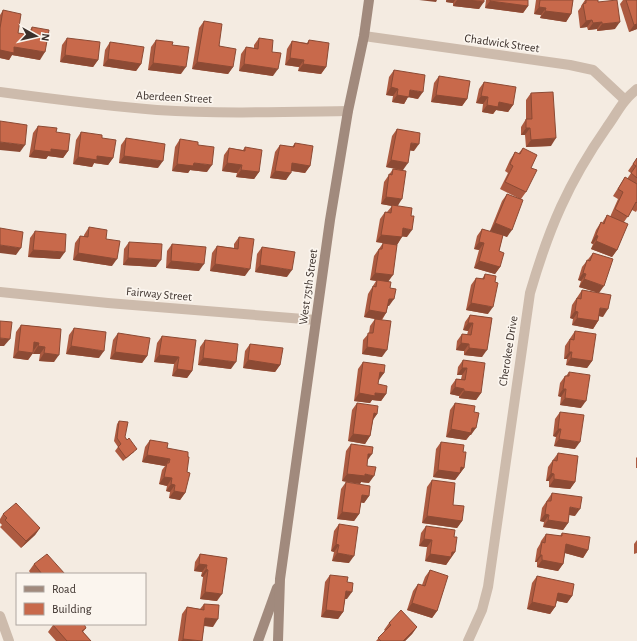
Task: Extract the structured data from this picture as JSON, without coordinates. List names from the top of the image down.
{
  "streets": {
    "main road": ["West 75th Street"],
    "street": [
      "Chadwick Street",
      "Aberdeen Street",
      "Fairway Street",
      "Cherokee Drive"
    ]
  },
  "crossings": [
    ["Chadwick Street", "West 75th Street"],
    ["Chadwick Street", "Cherokee Drive"],
    ["Aberdeen Street", "West 75th Street"],
    ["West 75th Street", "Fairway Street"]
  ],
  "legend": ["Road", "Building"],
  "north": "right"
}
